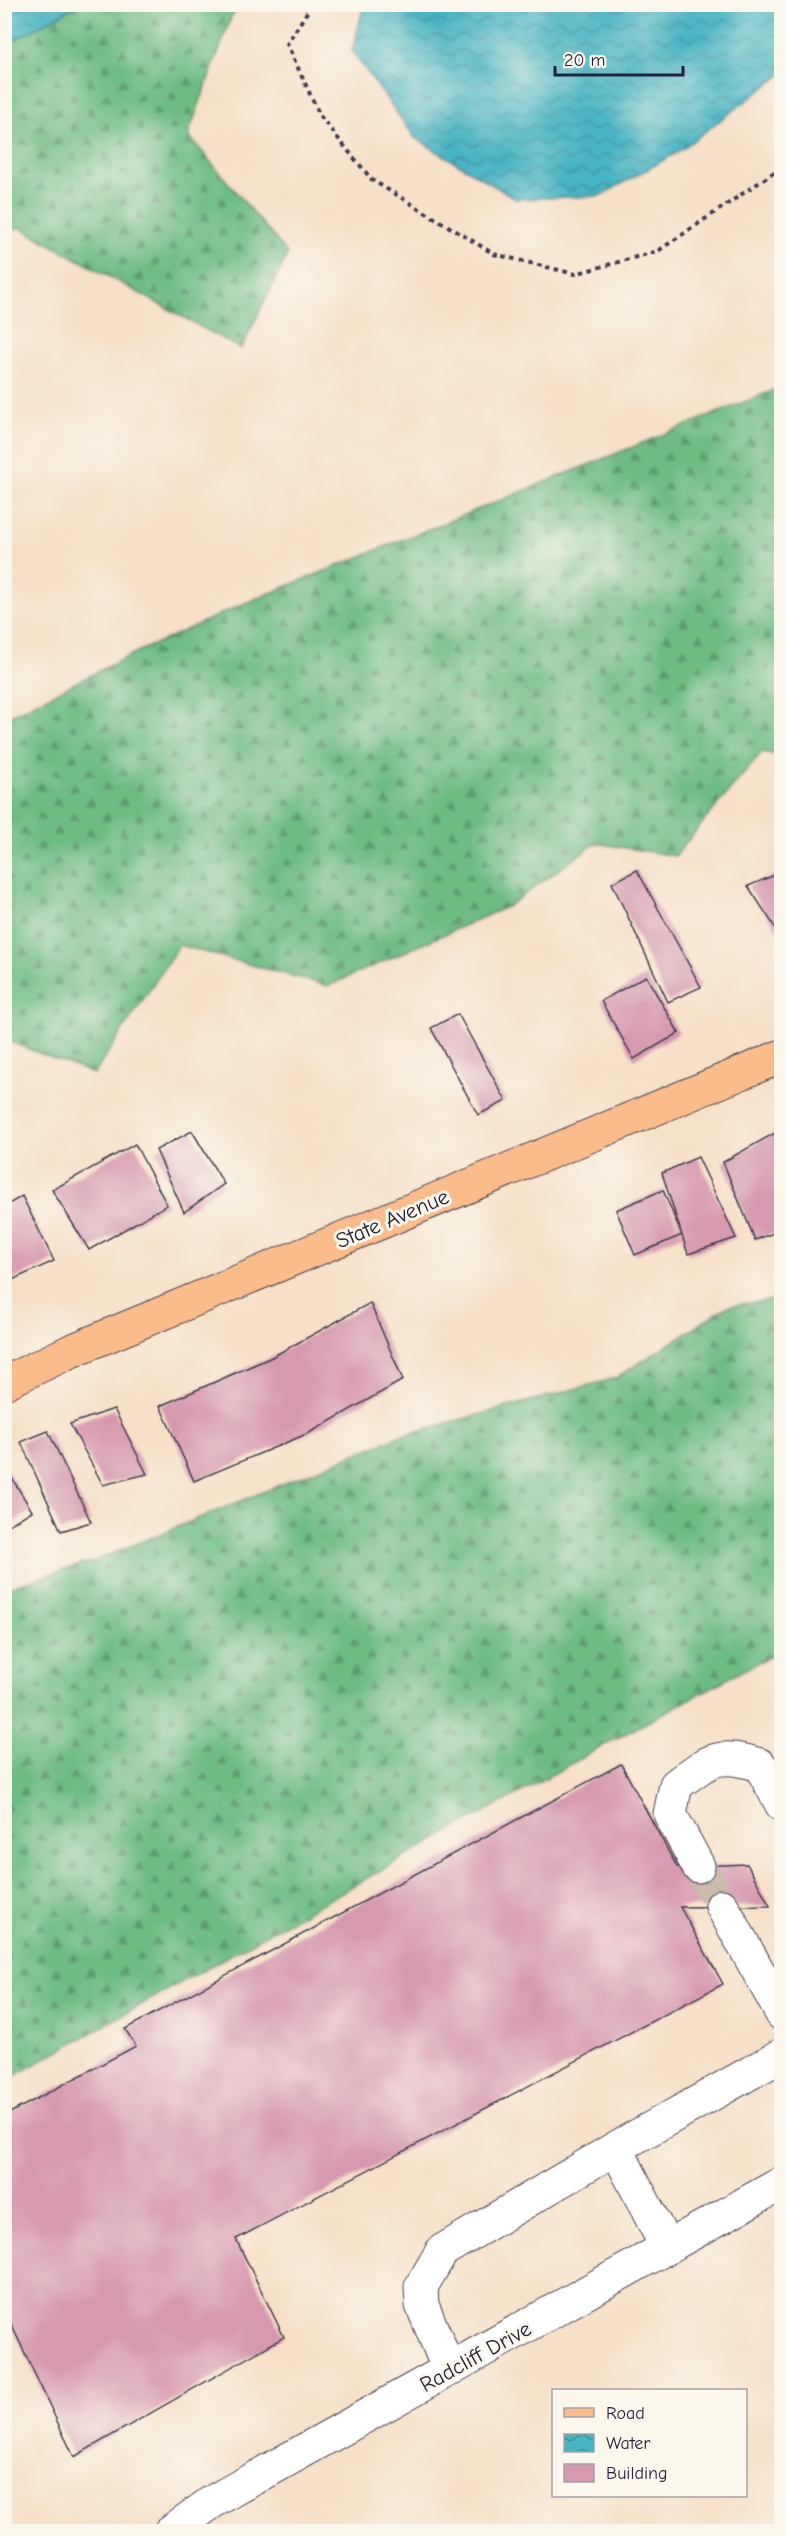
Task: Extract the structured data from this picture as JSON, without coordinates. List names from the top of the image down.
{
  "streets": {
    "main road": ["State Avenue"],
    "street": ["Radcliff Drive"]
  },
  "legend": ["Road", "Water", "Building"],
  "scale_bar": "20 m"
}
